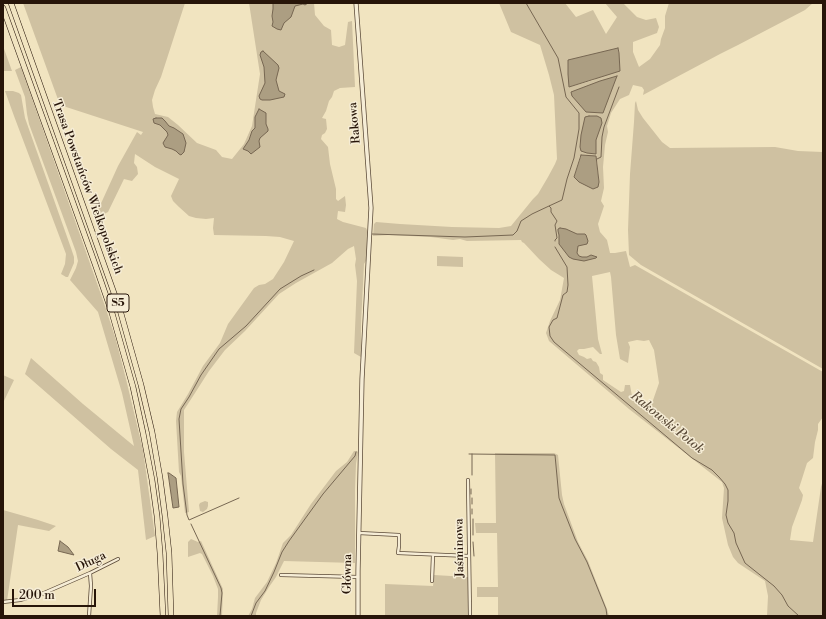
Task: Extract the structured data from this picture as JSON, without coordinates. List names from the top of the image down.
{
  "streets": {
    "highway": ["Trasa Powstańców Wielkopolskich", "S5"],
    "street": [
      "Rakowa",
      "Jaśminowa",
      "Długa",
      "Główna"
    ]
  },
  "crossings": [
    ["Rakowa", "Główna"]
  ],
  "water": ["Rakowski Potok"],
  "scale_bar": "200 m"
}
